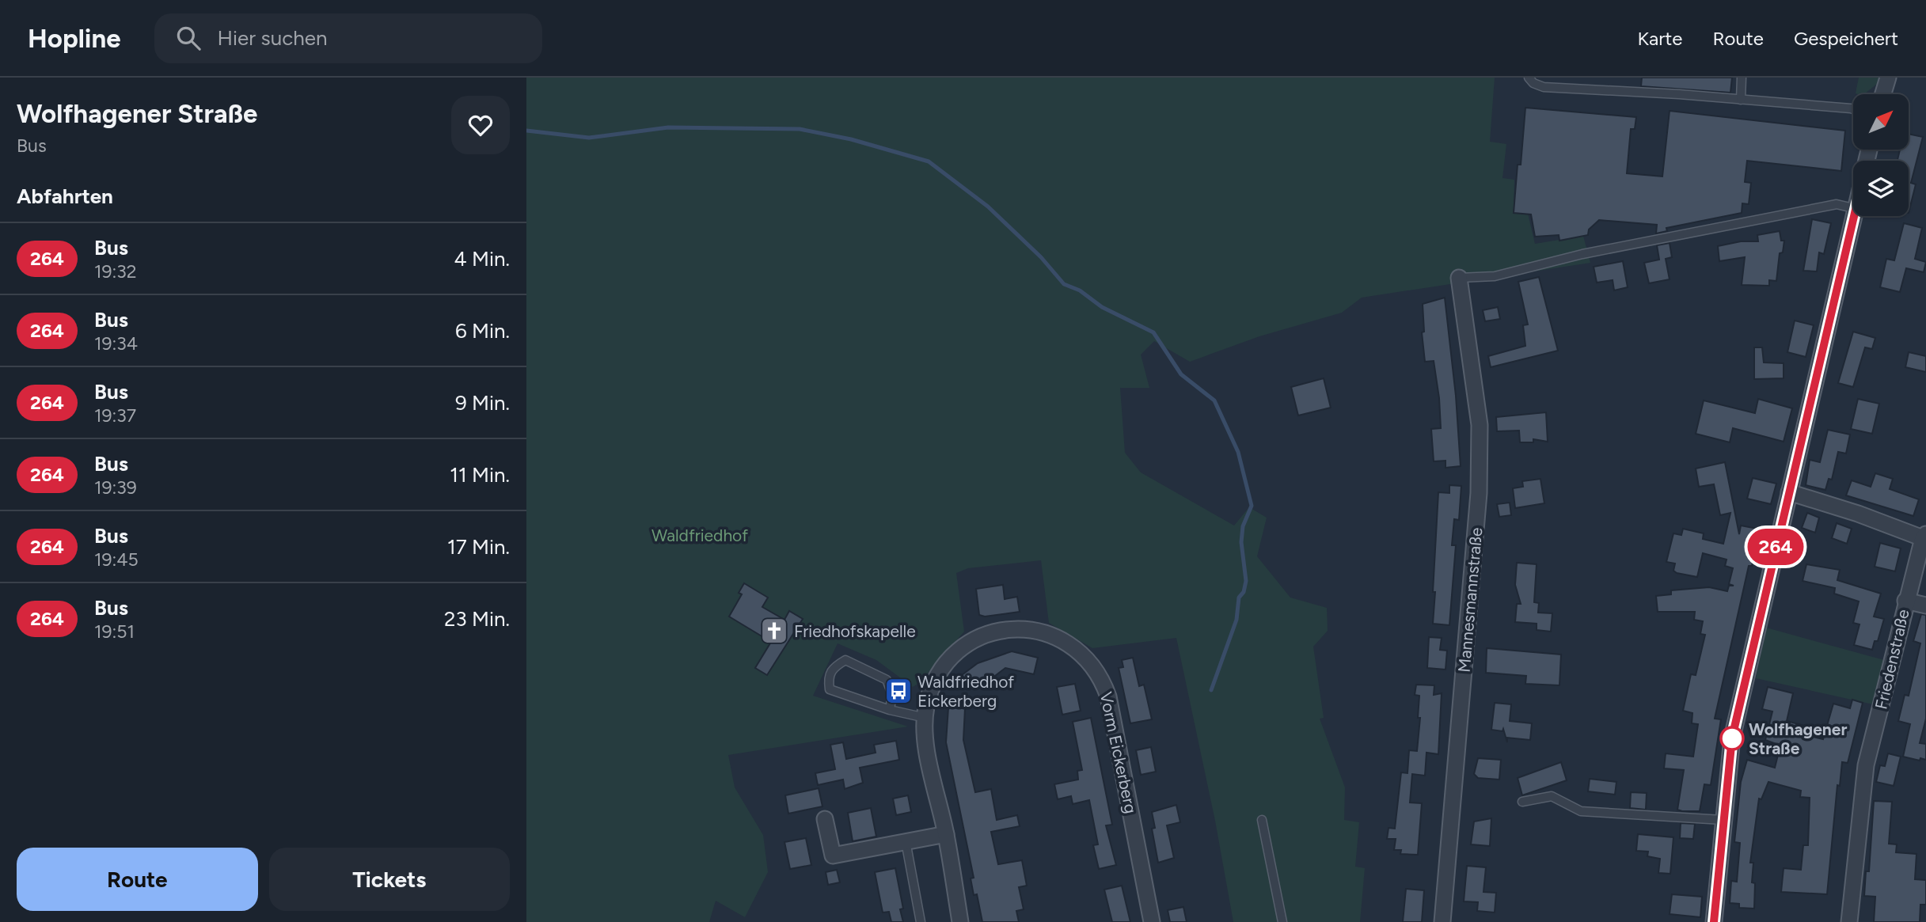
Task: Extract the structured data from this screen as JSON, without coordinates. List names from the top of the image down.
{
  "streets": {
    "street": ["Mannesmannstraße", "Friedenstraße", "Vorm Eickerberg"]
  },
  "parks": ["Waldfriedhof"],
  "places": {
    "church": ["Friedhofskapelle"],
    "bus stop": ["Waldfriedhof Eickerberg"],
    "other": ["Wolfhagener Straße"]
  },
  "lines": ["bus line 264"],
  "north": "top right",
  "page": {
    "header": "Hopline",
    "search": "Hier suchen",
    "nav": ["Karte", "Route", "Gespeichert"],
    "heading": [
      ["Wolfhagener Straße", "Bus"],
      "Abfahrten"
    ],
    "on_map": "264",
    "list": [
      {
        "mark": "264",
        "name": "Bus",
        "note": "19:32",
        "value": "4 Min."
      },
      {
        "mark": "264",
        "name": "Bus",
        "note": "19:34",
        "value": "6 Min."
      },
      {
        "mark": "264",
        "name": "Bus",
        "note": "19:37",
        "value": "9 Min."
      },
      {
        "mark": "264",
        "name": "Bus",
        "note": "19:39",
        "value": "11 Min."
      },
      {
        "mark": "264",
        "name": "Bus",
        "note": "19:45",
        "value": "17 Min."
      },
      {
        "mark": "264",
        "name": "Bus",
        "note": "19:51",
        "value": "23 Min."
      }
    ],
    "buttons": ["Route", "Tickets"]
  }
}
